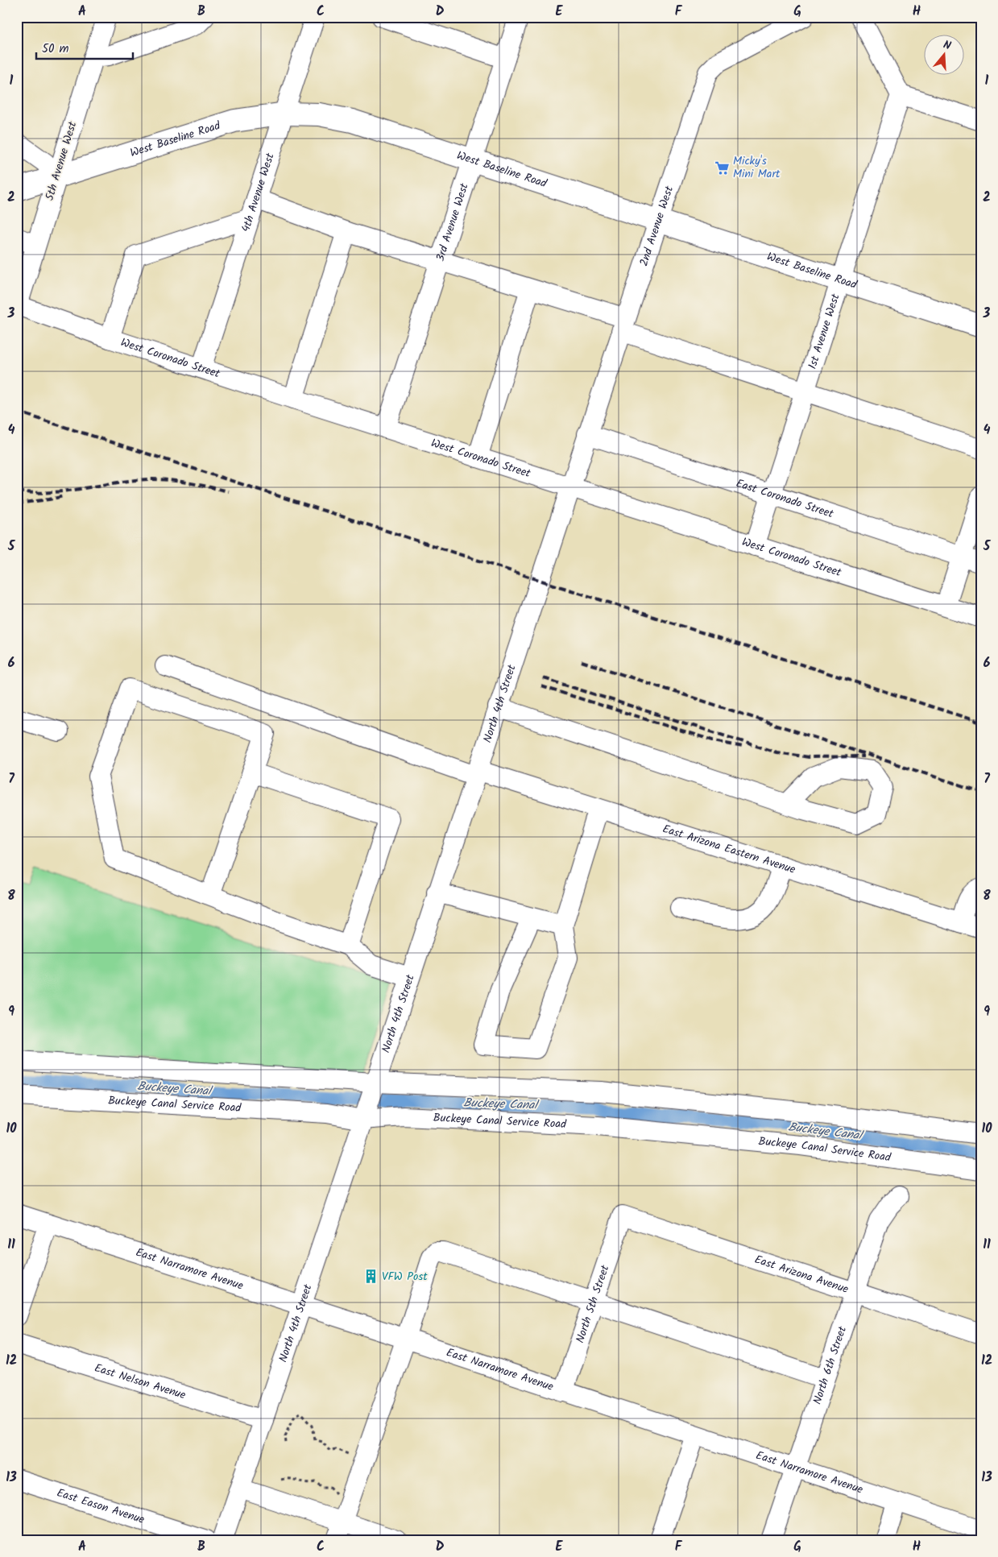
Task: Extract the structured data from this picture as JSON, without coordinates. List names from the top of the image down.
{
  "streets": {
    "main road": ["West Baseline Road"],
    "street": [
      "5th Avenue West",
      "4th Avenue West",
      "3rd Avenue West",
      "2nd Avenue West",
      "1st Avenue West",
      "West Coronado Street",
      "East Coronado Street",
      "North 4th Street",
      "East Arizona Eastern Avenue",
      "Buckeye Canal Service Road",
      "East Narramore Avenue",
      "East Arizona Avenue",
      "North 5th Street",
      "North 6th Street",
      "East Nelson Avenue",
      "East Eason Avenue"
    ]
  },
  "crossings": [
    ["West Baseline Road", "5th Avenue West"],
    ["West Baseline Road", "4th Avenue West"],
    ["West Baseline Road", "3rd Avenue West"],
    ["West Baseline Road", "2nd Avenue West"],
    ["West Baseline Road", "1st Avenue West"],
    ["5th Avenue West", "West Coronado Street"],
    ["4th Avenue West", "West Coronado Street"],
    ["3rd Avenue West", "West Coronado Street"],
    ["2nd Avenue West", "West Coronado Street"],
    ["2nd Avenue West", "East Coronado Street"],
    ["2nd Avenue West", "North 4th Street"],
    ["1st Avenue West", "West Coronado Street"],
    ["1st Avenue West", "East Coronado Street"],
    ["West Coronado Street", "North 4th Street"],
    ["North 4th Street", "East Arizona Eastern Avenue"],
    ["North 4th Street", "Buckeye Canal Service Road"],
    ["North 4th Street", "East Narramore Avenue"],
    ["North 4th Street", "East Nelson Avenue"],
    ["East Narramore Avenue", "North 5th Street"],
    ["East Narramore Avenue", "North 6th Street"],
    ["East Arizona Avenue", "North 5th Street"],
    ["East Arizona Avenue", "North 6th Street"]
  ],
  "water": ["Buckeye Canal"],
  "places": {
    "supermarket": ["Micky's Mini Mart"],
    "building": ["VFW Post"]
  },
  "scale_bar": "50 m",
  "north": "top",
  "grid": {
    "columns": [
      "A",
      "B",
      "C",
      "D",
      "E",
      "F",
      "G",
      "H"
    ],
    "rows": [
      "1",
      "2",
      "3",
      "4",
      "5",
      "6",
      "7",
      "8",
      "9",
      "10",
      "11",
      "12",
      "13"
    ]
  }
}
